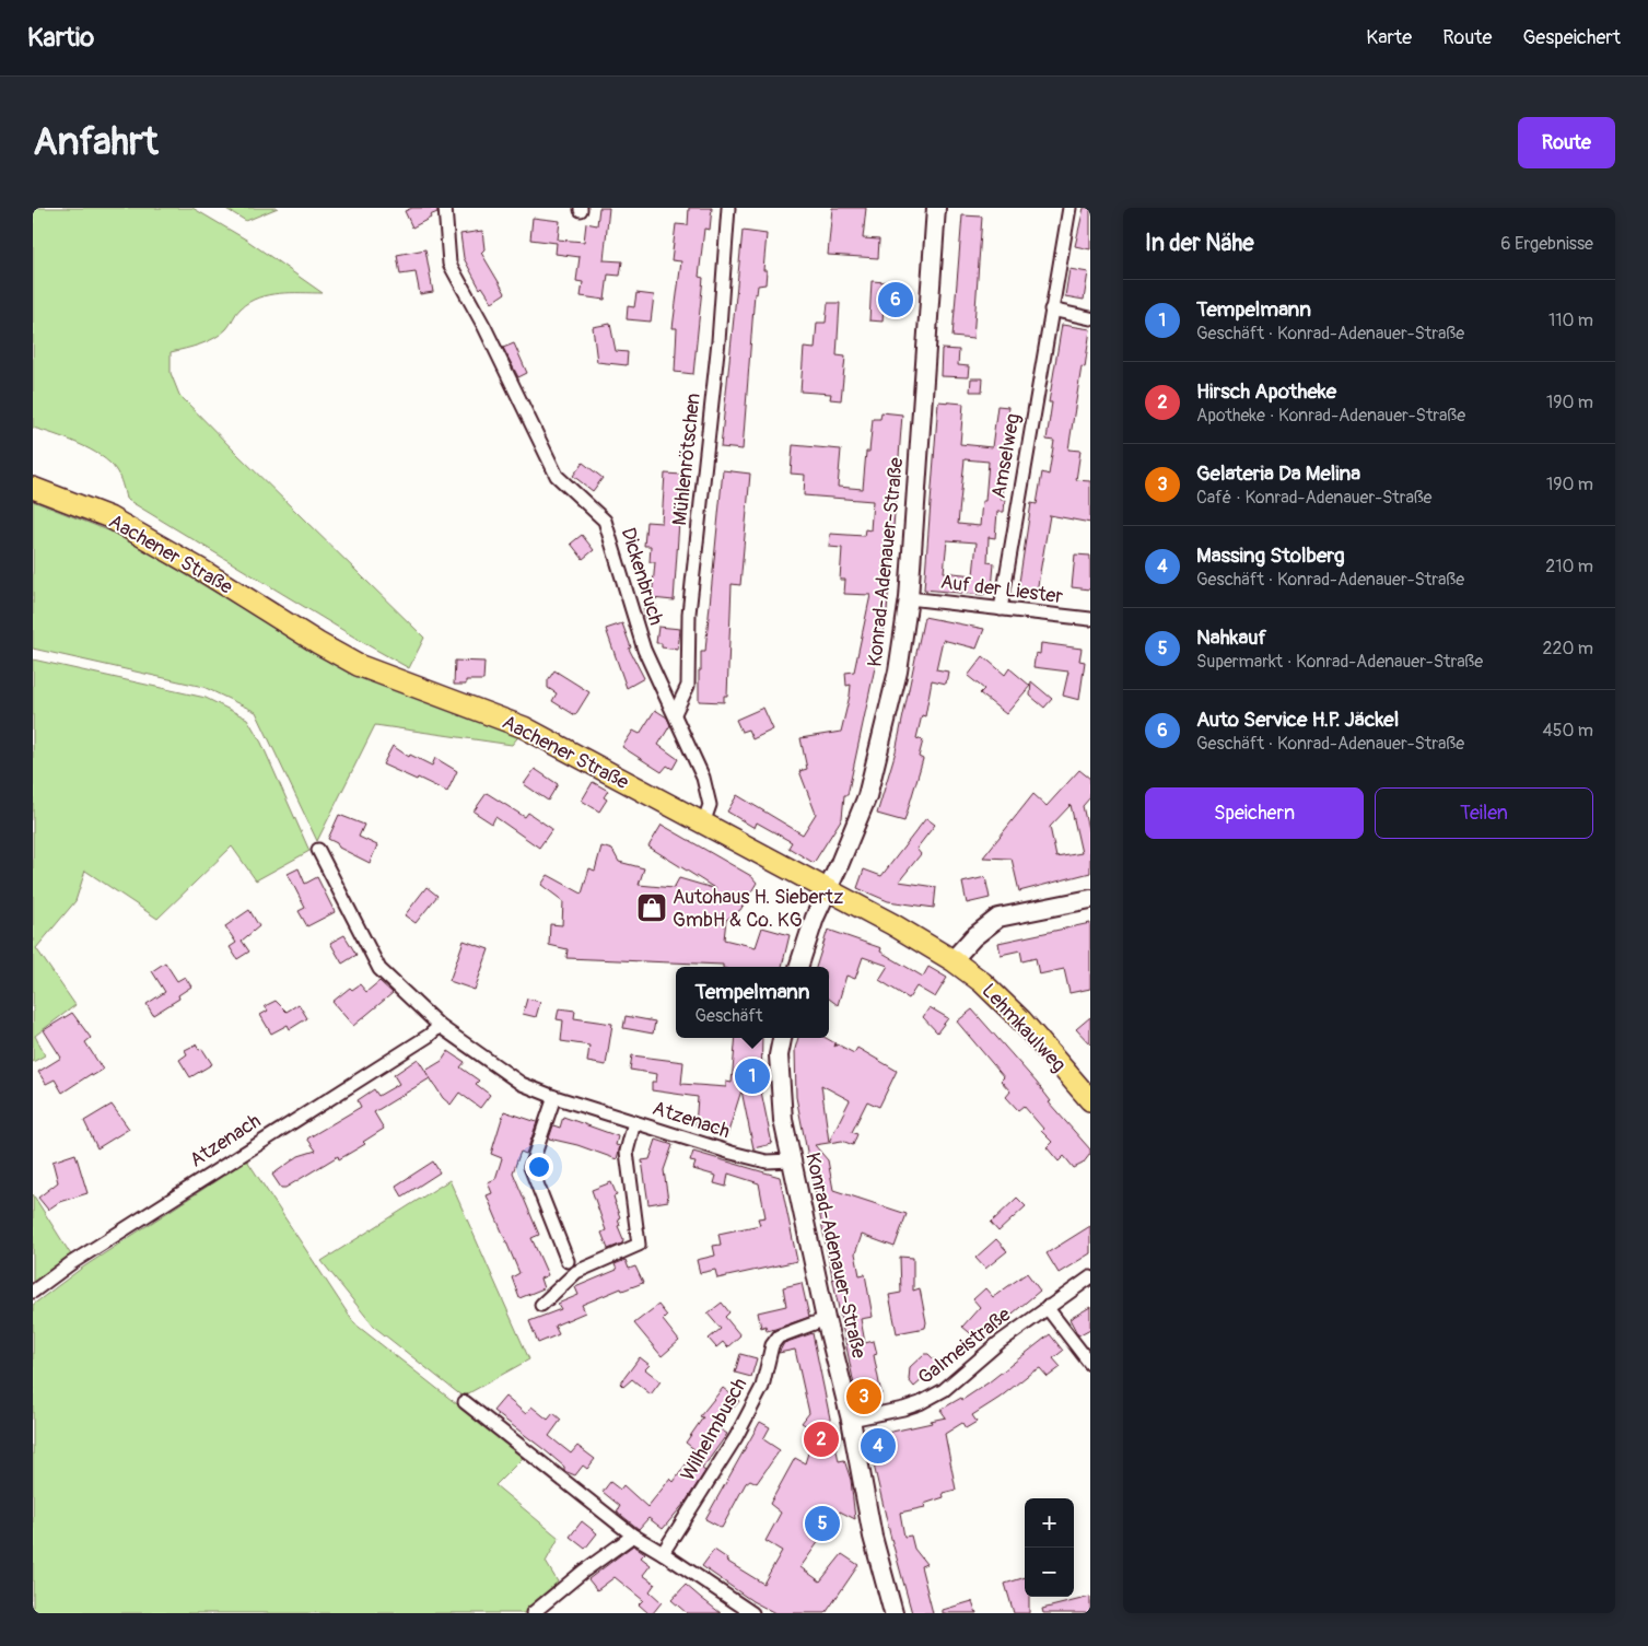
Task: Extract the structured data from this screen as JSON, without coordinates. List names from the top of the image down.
{
  "streets": {
    "main road": ["Aachener Straße", "Lehmkaulweg"],
    "street": [
      "Amselweg",
      "Mühlenrötschen",
      "Konrad-Adenauer-Straße",
      "Dickenbruch",
      "Auf der Liester",
      "Atzenach",
      "Galmeistraße",
      "Wilhelmbusch"
    ]
  },
  "crossings": [
    ["Amselweg", "Auf der Liester"],
    ["Mühlenrötschen", "Dickenbruch"],
    ["Aachener Straße", "Konrad-Adenauer-Straße"],
    ["Aachener Straße", "Dickenbruch"],
    ["Aachener Straße", "Lehmkaulweg"],
    ["Konrad-Adenauer-Straße", "Auf der Liester"],
    ["Konrad-Adenauer-Straße", "Atzenach"],
    ["Konrad-Adenauer-Straße", "Galmeistraße"],
    ["Konrad-Adenauer-Straße", "Wilhelmbusch"]
  ],
  "places": {
    "shop": ["Autohaus H. Siebertz GmbH & Co. KG"]
  },
  "page": {
    "header": "Kartio",
    "nav": ["Karte", "Route", "Gespeichert"],
    "buttons": [
      "Route",
      ["Speichern", "Teilen"]
    ],
    "title": "Anfahrt",
    "heading": ["In der Nähe", "6 Ergebnisse"],
    "list": [
      {
        "mark": "1",
        "name": "Tempelmann",
        "note": "Geschäft · Konrad-Adenauer-Straße",
        "value": "110 m"
      },
      {
        "mark": "2",
        "name": "Hirsch Apotheke",
        "note": "Apotheke · Konrad-Adenauer-Straße",
        "value": "190 m"
      },
      {
        "mark": "3",
        "name": "Gelateria Da Melina",
        "note": "Café · Konrad-Adenauer-Straße",
        "value": "190 m"
      },
      {
        "mark": "4",
        "name": "Massing Stolberg",
        "note": "Geschäft · Konrad-Adenauer-Straße",
        "value": "210 m"
      },
      {
        "mark": "5",
        "name": "Nahkauf",
        "note": "Supermarkt · Konrad-Adenauer-Straße",
        "value": "220 m"
      },
      {
        "mark": "6",
        "name": "Auto Service H.P. Jäckel",
        "note": "Geschäft · Konrad-Adenauer-Straße",
        "value": "450 m"
      }
    ],
    "pins": [
      "6",
      "1",
      "3",
      "2",
      "4",
      "5"
    ],
    "popup": ["Tempelmann", "Geschäft"],
    "map_buttons": ["+", "−"]
  }
}
